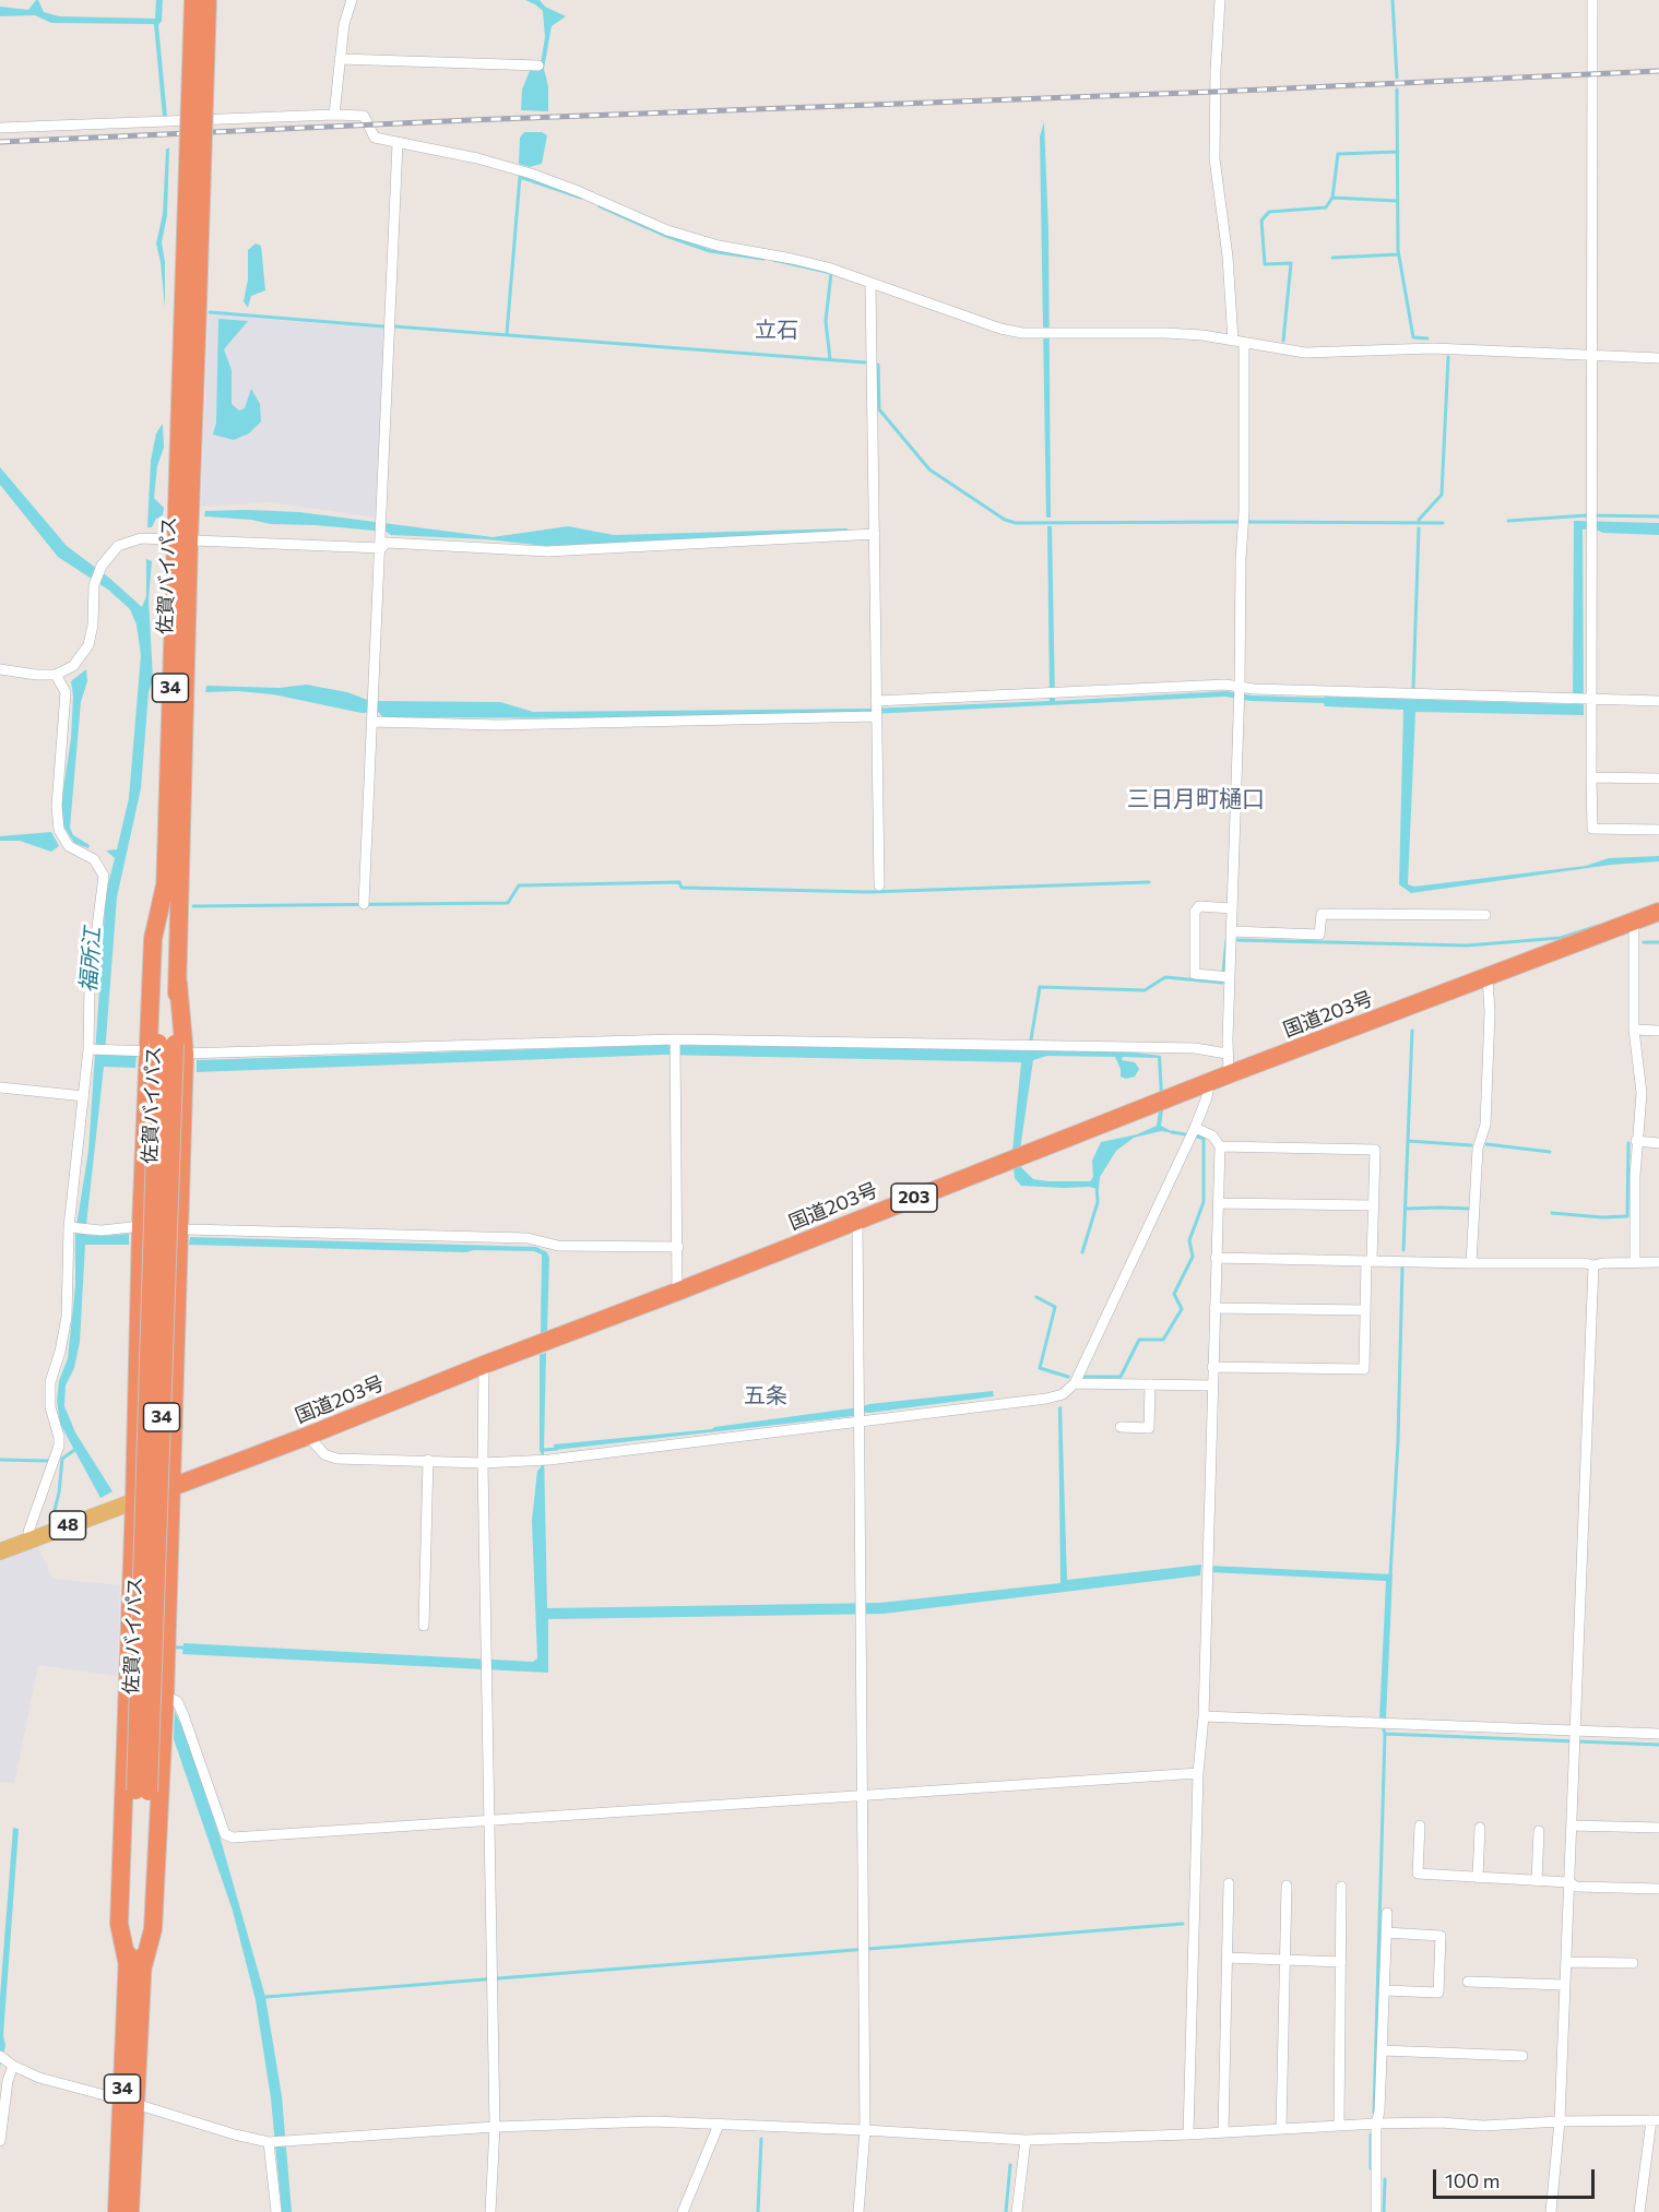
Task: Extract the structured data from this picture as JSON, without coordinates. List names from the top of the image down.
{
  "streets": {
    "highway": [
      "佐賀バイパス",
      "34",
      "国道203号",
      "203"
    ],
    "main road": ["48"]
  },
  "crossings": [
    ["佐賀バイパス", "34"],
    ["34", "国道203号"],
    ["34", "48"],
    ["国道203号", "48"]
  ],
  "districts": ["立石", "三日月町樋口", "五条"],
  "water": ["福所江"],
  "scale_bar": "100 m"
}
